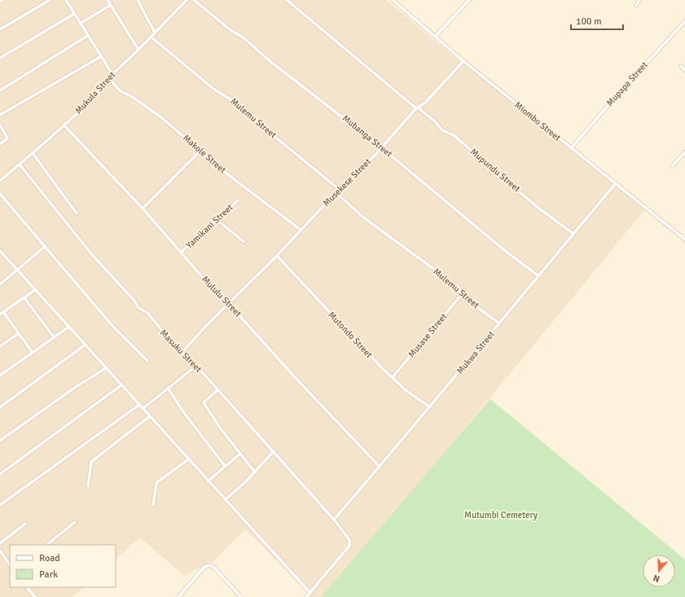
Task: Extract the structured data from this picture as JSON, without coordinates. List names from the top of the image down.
{
  "streets": {
    "street": [
      "Mupapa Street",
      "Mukula Street",
      "Mulemu Street",
      "Miombo Street",
      "Mubanga Street",
      "Makole Street",
      "Mupundu Street",
      "Musekese Street",
      "Yamikani Street",
      "Mululu Street",
      "Mutondo Street",
      "Musase Street",
      "Masuku Street",
      "Mukwa Street"
    ]
  },
  "crossings": [
    ["Mupapa Street", "Miombo Street"],
    ["Mukula Street", "Mulemu Street"],
    ["Mukula Street", "Makole Street"],
    ["Mukula Street", "Mululu Street"],
    ["Mukula Street", "Masuku Street"],
    ["Mulemu Street", "Musekese Street"],
    ["Mulemu Street", "Musase Street"],
    ["Mulemu Street", "Mukwa Street"],
    ["Miombo Street", "Musekese Street"],
    ["Miombo Street", "Mukwa Street"],
    ["Mubanga Street", "Musekese Street"],
    ["Mubanga Street", "Mukwa Street"],
    ["Makole Street", "Musekese Street"],
    ["Mupundu Street", "Musekese Street"],
    ["Mupundu Street", "Mukwa Street"],
    ["Musekese Street", "Mululu Street"],
    ["Musekese Street", "Mutondo Street"],
    ["Musekese Street", "Masuku Street"],
    ["Yamikani Street", "Mululu Street"],
    ["Mululu Street", "Mukwa Street"],
    ["Mutondo Street", "Musase Street"],
    ["Mutondo Street", "Mukwa Street"],
    ["Masuku Street", "Mukwa Street"]
  ],
  "parks": ["Mutumbi Cemetery"],
  "legend": ["Road", "Park"],
  "scale_bar": "100 m",
  "north": "bottom"
}
